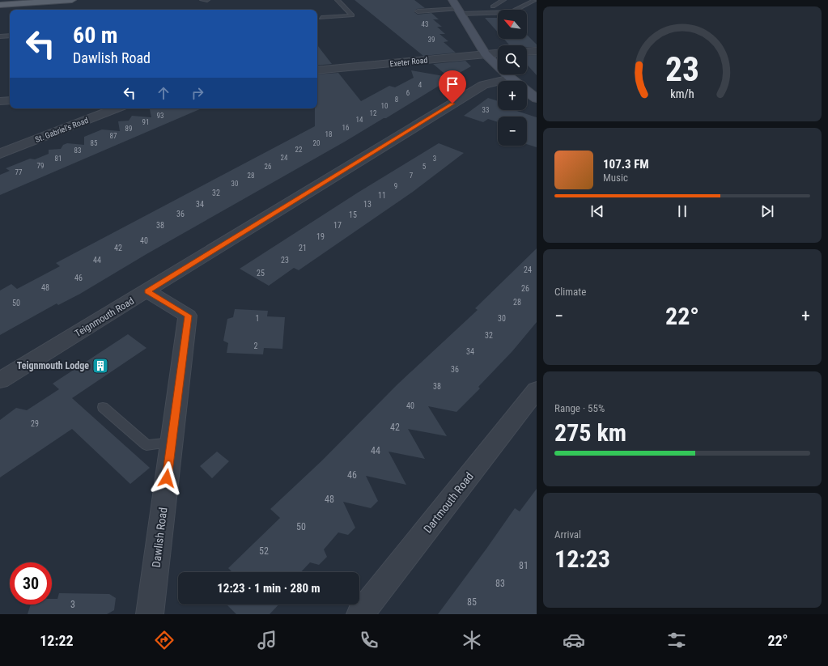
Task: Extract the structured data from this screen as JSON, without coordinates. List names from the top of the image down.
{
  "streets": {
    "street": [
      "Exeter Road",
      "St. Gabriel's Road",
      "Teignmouth Road",
      "Dartmouth Road",
      "Dawlish Road"
    ]
  },
  "crossings": [
    ["Teignmouth Road", "Dawlish Road"]
  ],
  "places": {
    "building": ["Teignmouth Lodge"]
  },
  "house_numbers": [
    "43",
    "39",
    "4",
    "6",
    "8",
    "10",
    "33",
    "12",
    "93",
    "14",
    "91",
    "16",
    "89",
    "18",
    "87",
    "85",
    "20",
    "22",
    "83",
    "24",
    "81",
    "3",
    "79",
    "26",
    "5",
    "77",
    "28",
    "7",
    "30",
    "9",
    "32",
    "11",
    "34",
    "13",
    "36",
    "15",
    "38",
    "17",
    "19",
    "40",
    "42",
    "21",
    "44",
    "23",
    "24",
    "25",
    "46",
    "48",
    "26",
    "28",
    "50",
    "1",
    "30",
    "32",
    "2",
    "34",
    "36",
    "38",
    "40",
    "29",
    "42",
    "44",
    "46",
    "48",
    "50",
    "52",
    "81",
    "83",
    "85",
    "3"
  ],
  "north": "top left",
  "page": {
    "map_buttons": ["+", "−"],
    "turn": ["60 m", "Dawlish Road"],
    "song": ["107.3 FM", "Music"],
    "tile": [
      "Climate",
      ["Range · 55%", "275 km"],
      ["Arrival", "12:23"]
    ],
    "heat": ["−", "22°", "+"],
    "limit": "30",
    "trip": "12:23 · 1 min · 280 m",
    "tabs": ["12:22", "22°"],
    "gauge": ["23", "km/h"]
  }
}
